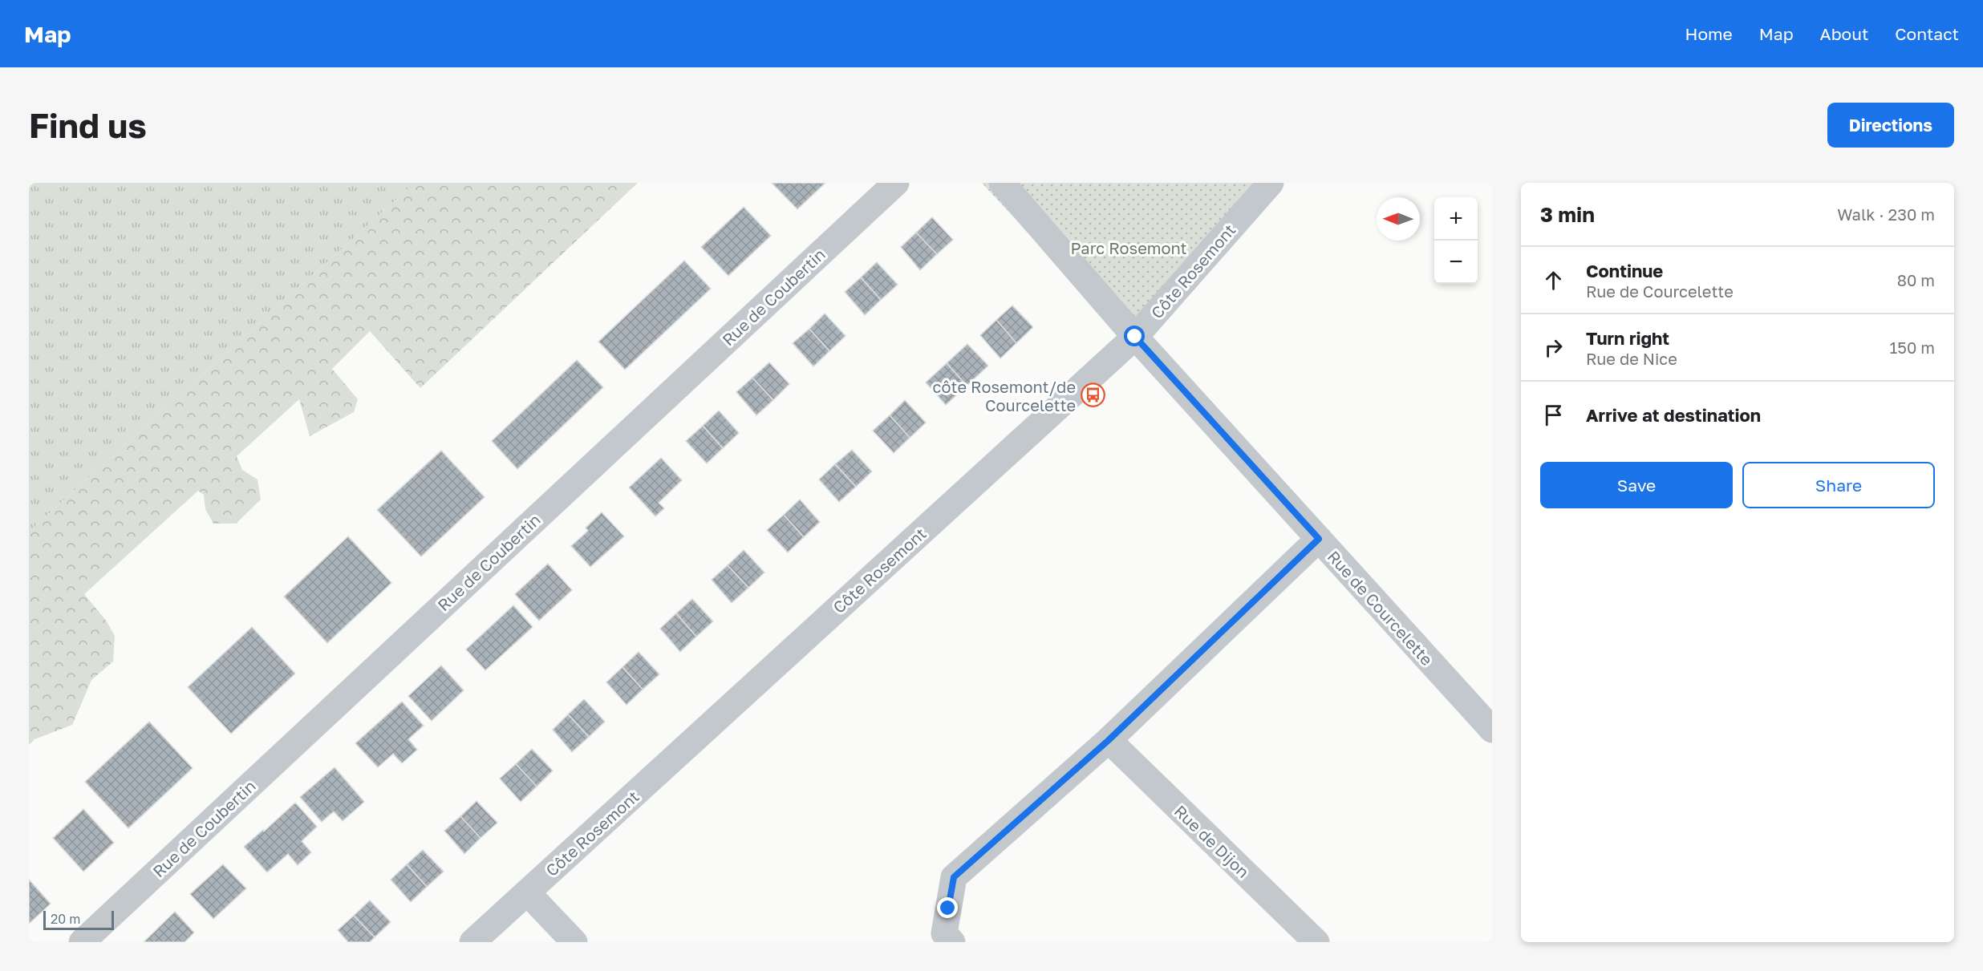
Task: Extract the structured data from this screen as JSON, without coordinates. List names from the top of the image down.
{
  "streets": {
    "street": [
      "Côte Rosemont",
      "Rue de Coubertin",
      "Rue de Courcelette",
      "Rue de Dijon"
    ]
  },
  "crossings": [
    ["Côte Rosemont", "Rue de Courcelette"]
  ],
  "parks": ["Parc Rosemont"],
  "places": {
    "bus stop": ["côte Rosemont/de Courcelette"]
  },
  "scale_bar": "20 m",
  "north": "left",
  "page": {
    "header": "Map",
    "nav": [
      "Home",
      "Map",
      "About",
      "Contact"
    ],
    "buttons": [
      "Directions",
      ["Save", "Share"]
    ],
    "title": "Find us",
    "heading": ["3 min", "Walk · 230 m"],
    "map_buttons": ["+", "−"],
    "list": [
      ["Continue", "Rue de Courcelette", "80 m"],
      ["Turn right", "Rue de Nice", "150 m"],
      "Arrive at destination"
    ],
    "scale": "20 m"
  }
}
